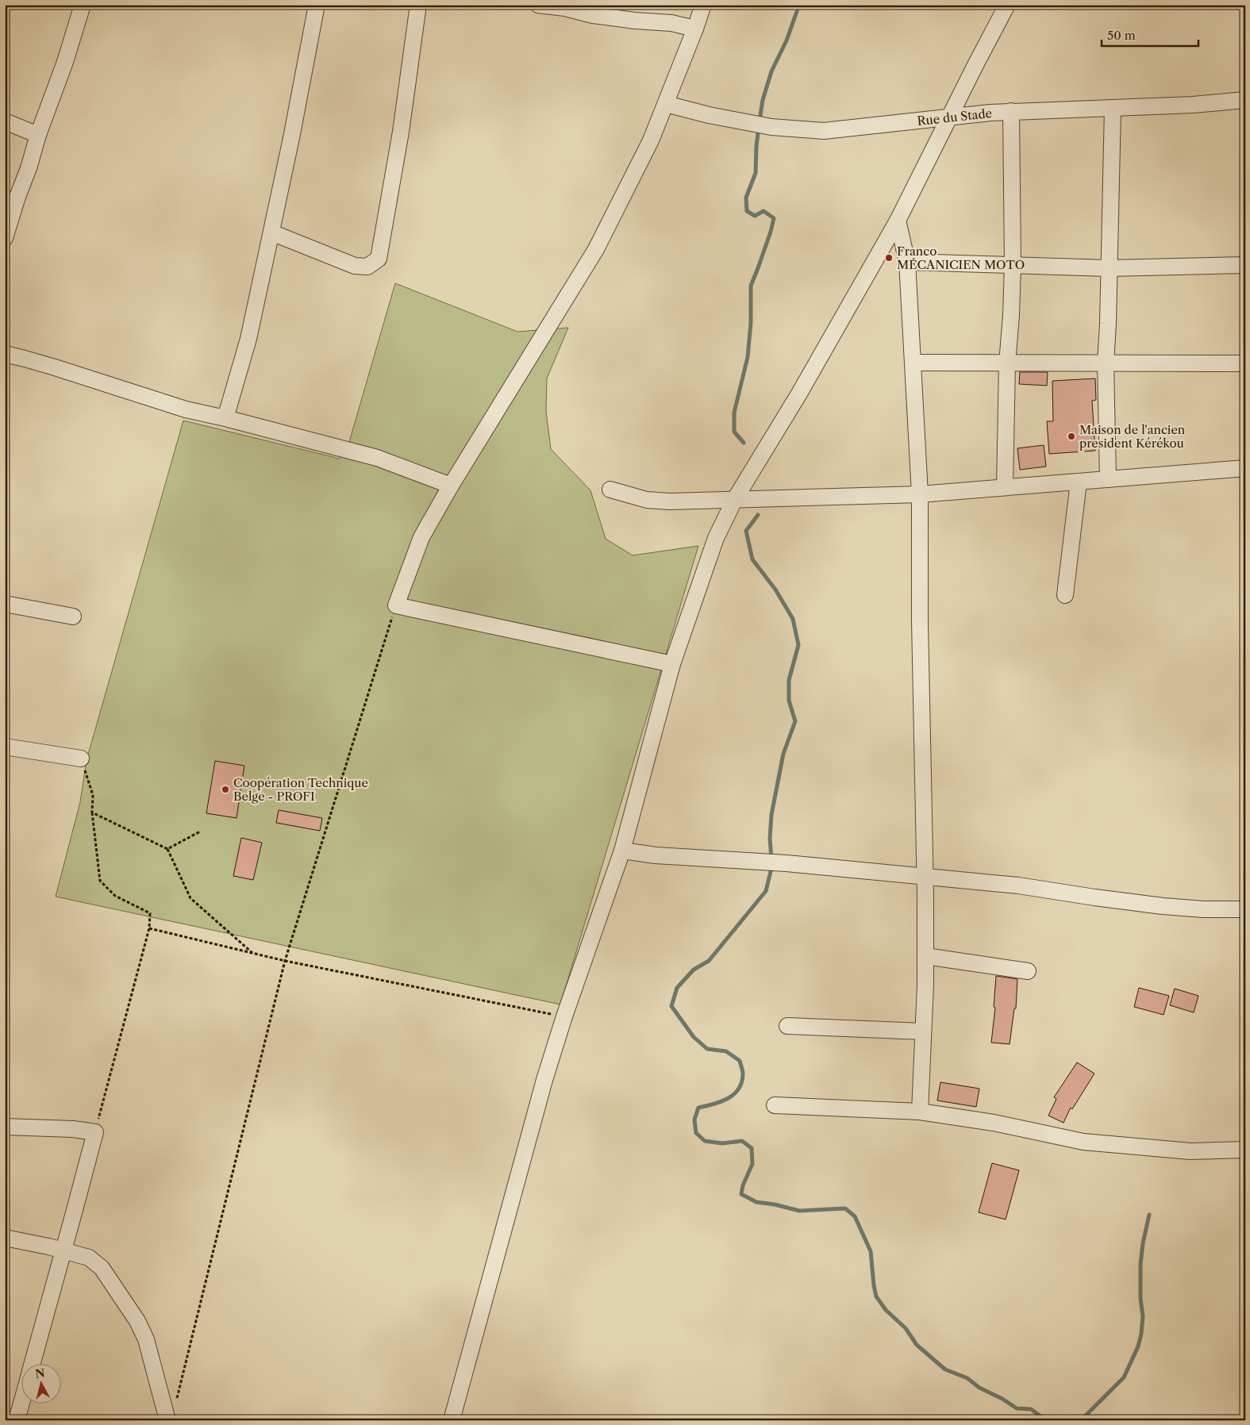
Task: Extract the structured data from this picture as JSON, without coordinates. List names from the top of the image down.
{
  "streets": {
    "street": ["Rue du Stade"]
  },
  "places": ["Franco MÉCANICIEN MOTO", "Maison de l'ancien president Kérékou", "Coopération Technique Belge - PROFI"],
  "scale_bar": "50 m",
  "north": "top"
}
